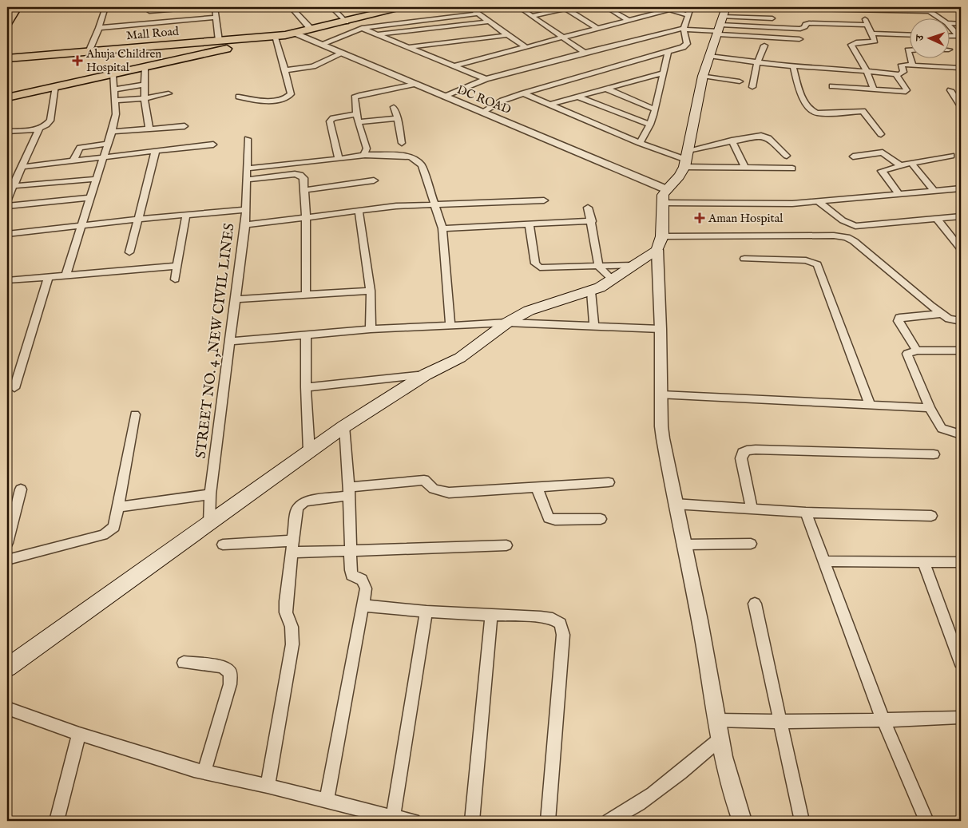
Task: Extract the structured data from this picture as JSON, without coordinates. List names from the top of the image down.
{
  "streets": {
    "main road": ["Mall Road"],
    "street": ["DC ROAD", "STREET NO. 4 ,NEW CIVIL LINES"]
  },
  "crossings": [
    ["Mall Road", "DC ROAD"]
  ],
  "places": {
    "health": ["Ahuja Children Hospital", "Aman Hospital"]
  },
  "north": "left"
}
